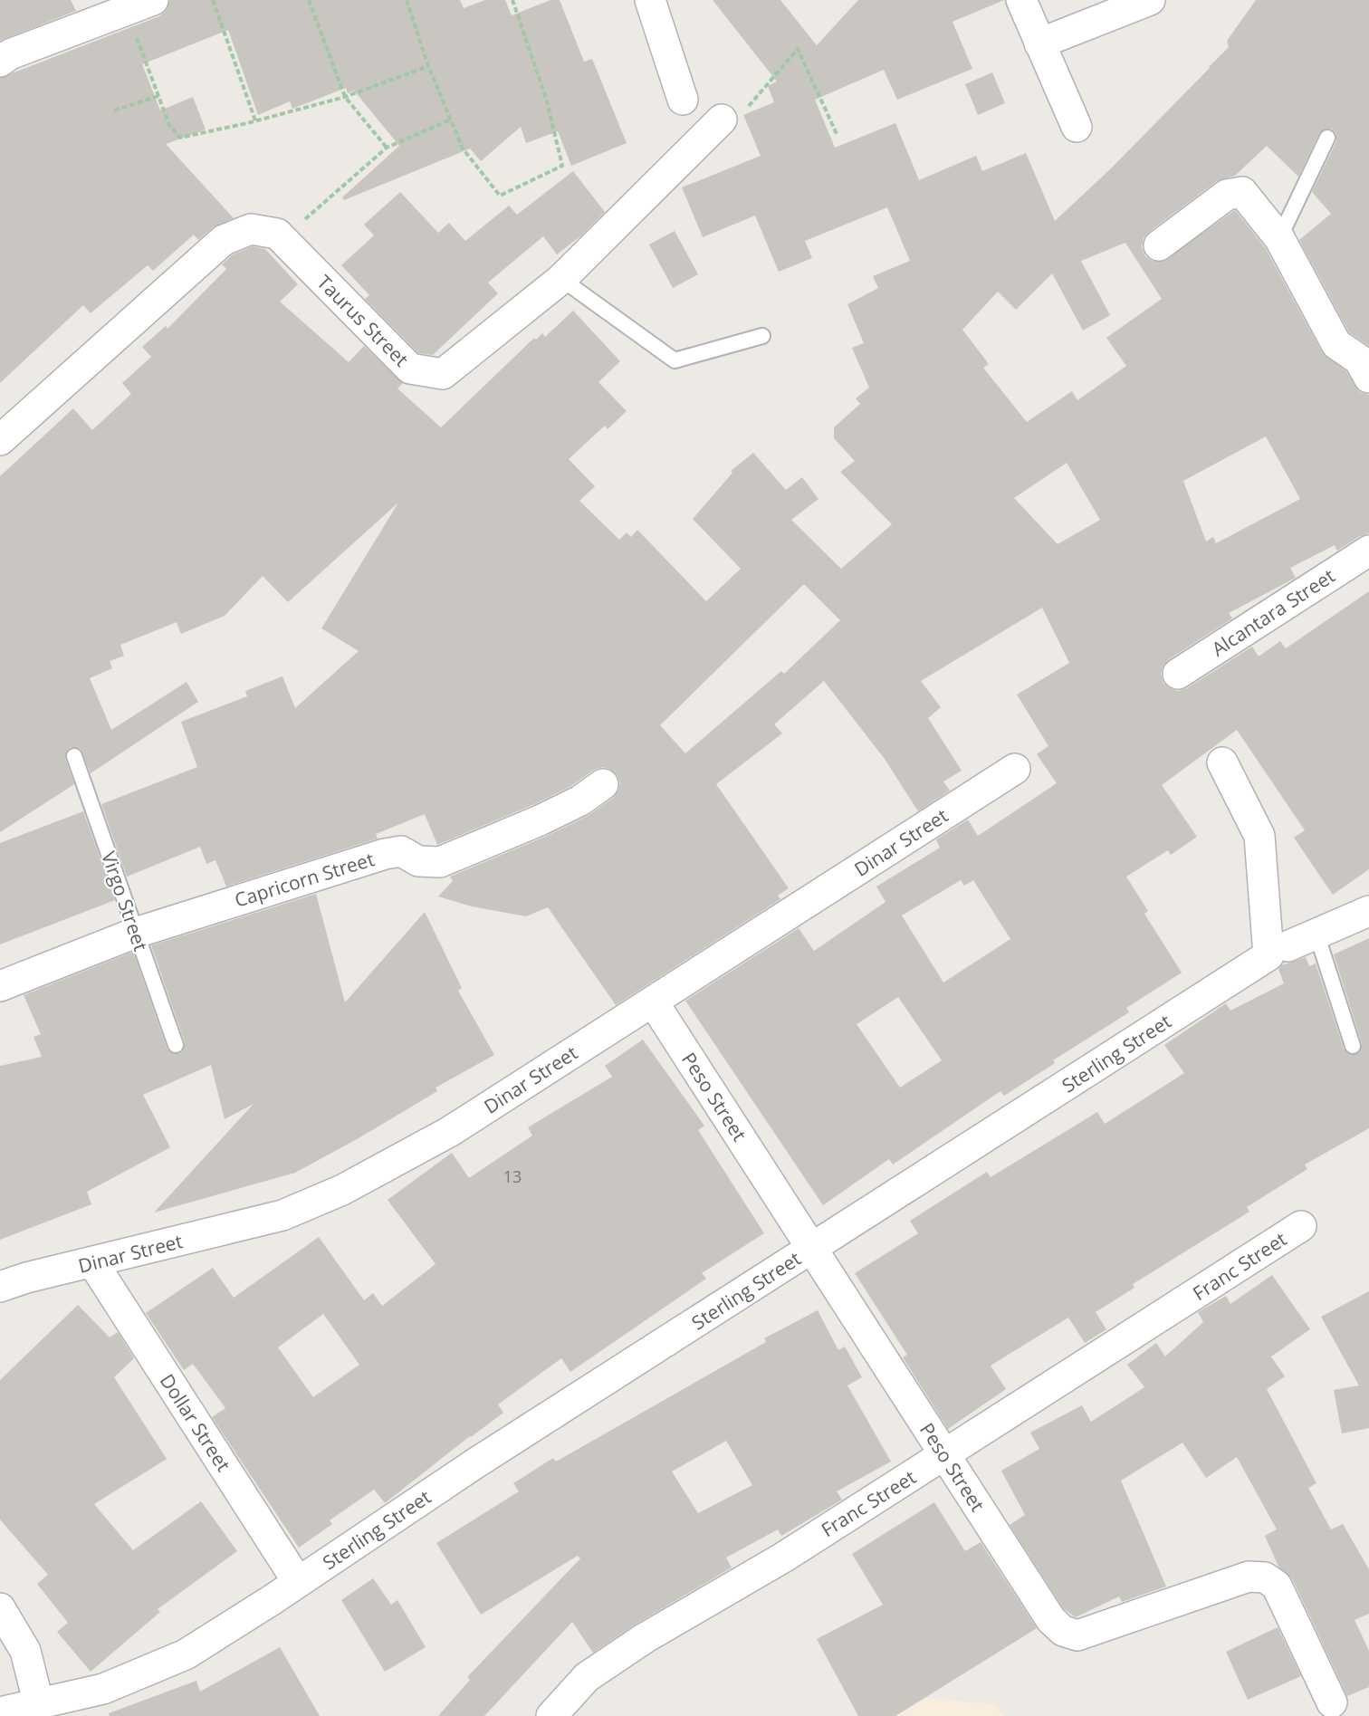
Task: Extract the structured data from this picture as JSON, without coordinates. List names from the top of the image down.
{
  "streets": {
    "street": [
      "Taurus Street",
      "Alcantara Street",
      "Dinar Street",
      "Capricorn Street",
      "Sterling Street",
      "Peso Street",
      "Franc Street",
      "Dollar Street"
    ],
    "lane": ["Virgo Street"]
  },
  "crossings": [
    ["Dinar Street", "Peso Street"],
    ["Dinar Street", "Dollar Street"],
    ["Capricorn Street", "Virgo Street"],
    ["Sterling Street", "Peso Street"],
    ["Sterling Street", "Dollar Street"],
    ["Peso Street", "Franc Street"]
  ],
  "house_numbers": ["13"]
}
